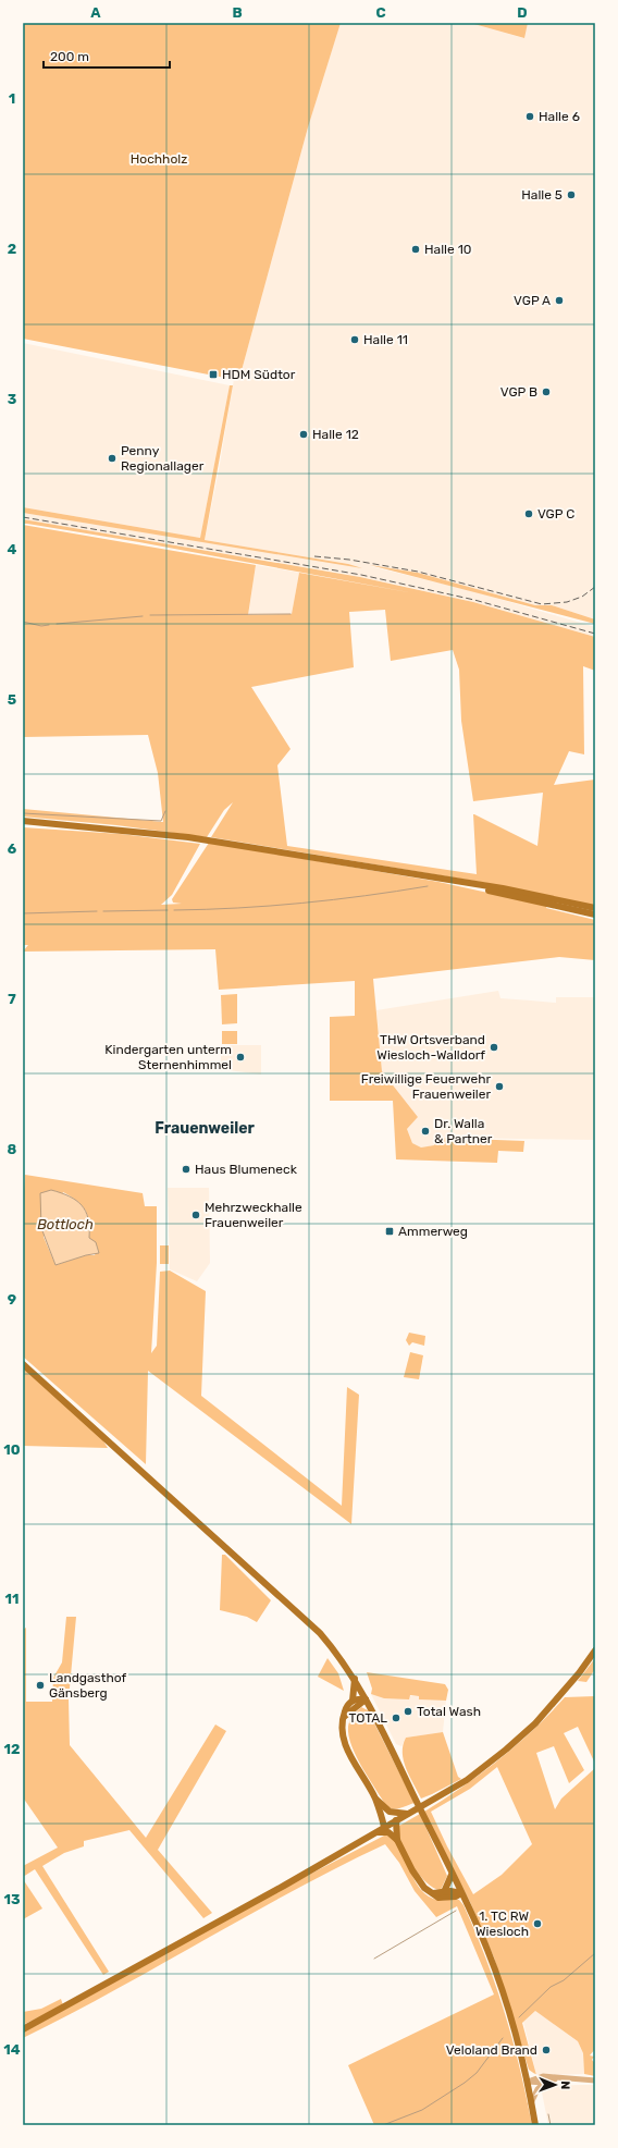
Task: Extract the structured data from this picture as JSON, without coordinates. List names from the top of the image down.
{
  "districts": ["Frauenweiler"],
  "water": ["Bottloch"],
  "parks": ["Hochholz"],
  "places": {
    "other": [
      "Halle 6",
      "Halle 5",
      "Halle 10",
      "VGP A",
      "Halle 11",
      "VGP B",
      "Halle 12",
      "Penny Regionallager",
      "VGP C",
      "THW Ortsverband Wiesloch-Walldorf",
      "Kindergarten unterm Sternenhimmel",
      "Freiwillige Feuerwehr Frauenweiler",
      "Dr. Walla & Partner",
      "Haus Blumeneck",
      "Mehrzweckhalle Frauenweiler",
      "Landgasthof Gänsberg",
      "Total Wash",
      "TOTAL",
      "1. TC RW Wiesloch",
      "Veloland Brand"
    ],
    "transit": ["HDM Südtor", "Ammerweg"]
  },
  "scale_bar": "200 m",
  "north": "right",
  "grid": {
    "columns": [
      "A",
      "B",
      "C",
      "D"
    ],
    "rows": [
      "1",
      "2",
      "3",
      "4",
      "5",
      "6",
      "7",
      "8",
      "9",
      "10",
      "11",
      "12",
      "13",
      "14"
    ]
  }
}
